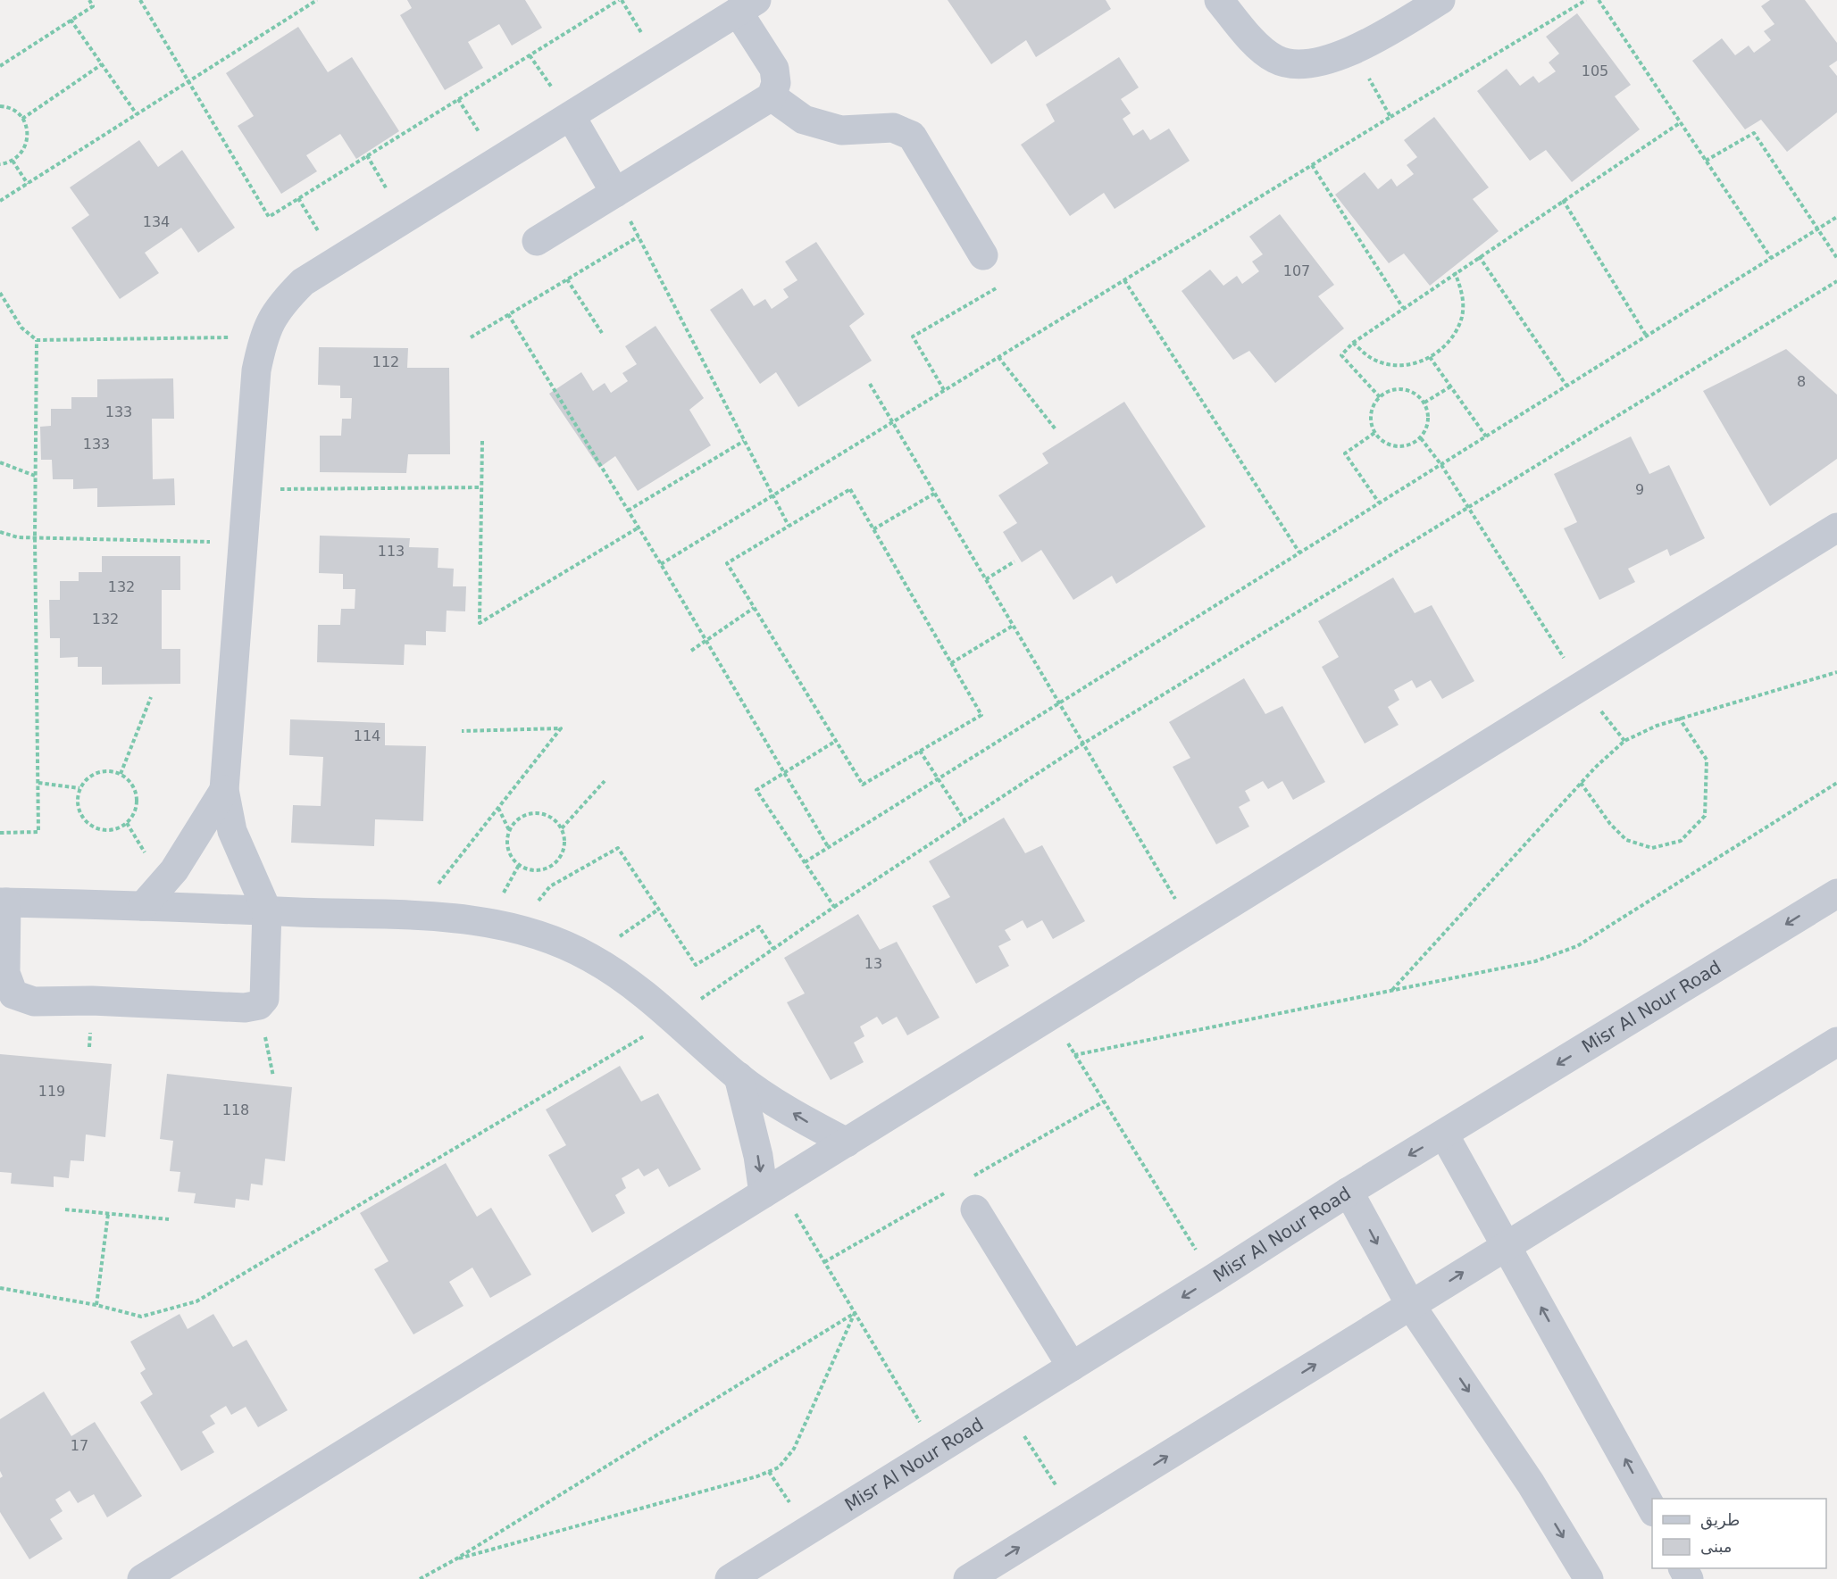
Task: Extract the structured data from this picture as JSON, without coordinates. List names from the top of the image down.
{
  "streets": {
    "street": ["Misr Al Nour Road"]
  },
  "house_numbers": [
    "105",
    "134",
    "107",
    "112",
    "8",
    "133",
    "133",
    "9",
    "113",
    "132",
    "132",
    "114",
    "13",
    "119",
    "118",
    "17"
  ],
  "legend": ["طريق", "مبنى"]
}
